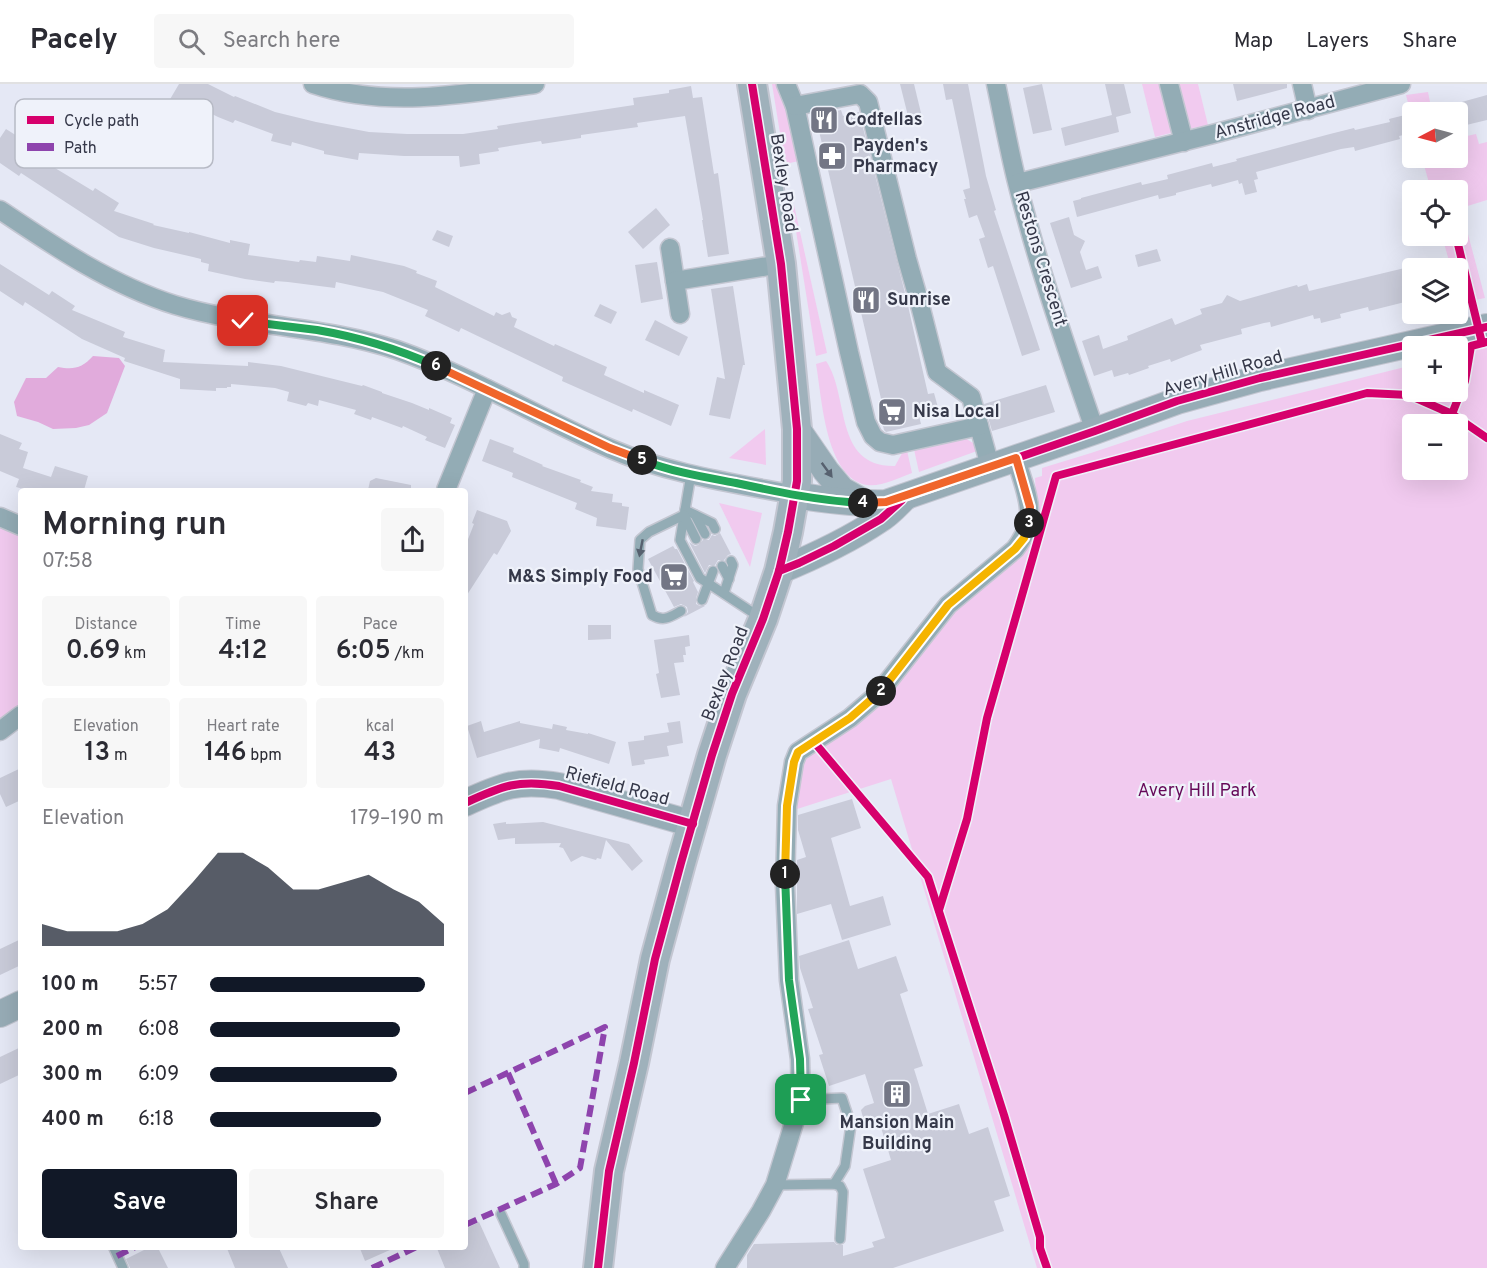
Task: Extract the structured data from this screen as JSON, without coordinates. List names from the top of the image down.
{
  "streets": {
    "main road": ["Bexley Road", "Avery Hill Road", "Riefield Road"],
    "street": ["Anstridge Road", "Restons Crescent"]
  },
  "crossings": [
    ["Anstridge Road", "Restons Crescent"],
    ["Bexley Road", "Avery Hill Road"],
    ["Bexley Road", "Riefield Road"],
    ["Restons Crescent", "Avery Hill Road"]
  ],
  "parks": ["Avery Hill Park"],
  "places": {
    "restaurant": ["Codfellas", "Sunrise"],
    "pharmacy": ["Payden's Pharmacy"],
    "supermarket": ["Nisa Local", "M&S Simply Food"],
    "building": ["Mansion Main Building"]
  },
  "legend": ["Cycle path", "Path"],
  "north": "left",
  "page": {
    "header": "Pacely",
    "search": "Search here",
    "nav": ["Map", "Layers", "Share"],
    "map_buttons": ["+", "−"],
    "pins": [
      "6",
      "5",
      "4",
      "3",
      "2",
      "1"
    ],
    "heading": ["Morning run", "07:58"],
    "stats": [
      ["Distance", "0.69 km"],
      ["Time", "4:12"],
      ["Pace", "6:05 /km"],
      ["Elevation", "13 m"],
      ["Heart rate", "146 bpm"],
      ["kcal", "43"]
    ],
    "chart": ["Elevation", "179–190 m"],
    "list": [
      {
        "name": "100 m",
        "note": "5:57"
      },
      {
        "name": "200 m",
        "note": "6:08"
      },
      {
        "name": "300 m",
        "note": "6:09"
      },
      {
        "name": "400 m",
        "note": "6:18"
      }
    ],
    "buttons": ["Save", "Share"]
  }
}
